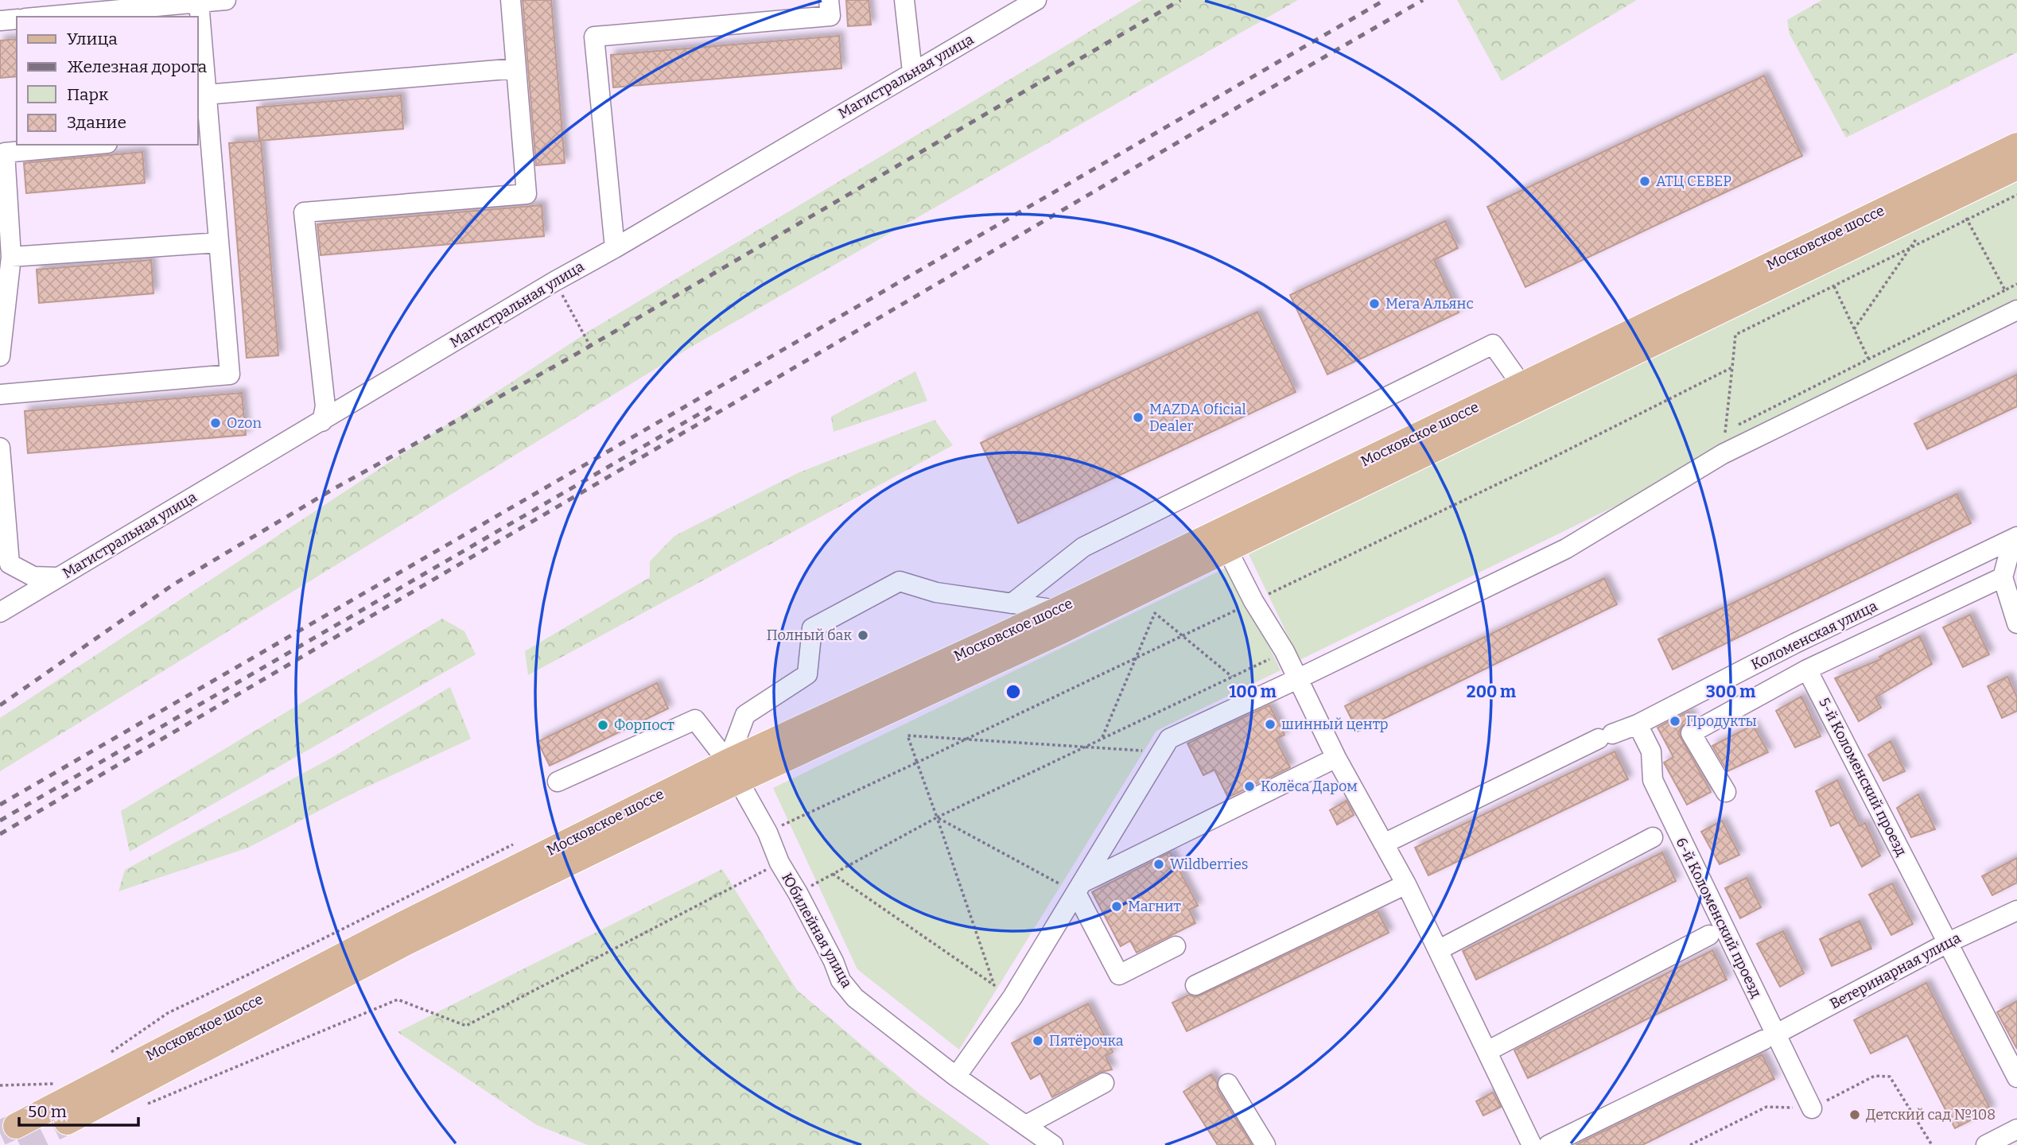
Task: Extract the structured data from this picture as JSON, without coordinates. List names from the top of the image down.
{
  "streets": {
    "main road": ["Московское шоссе"],
    "street": [
      "Магистральная улица",
      "Коломенская улица",
      "5-й Коломенский проезд",
      "6-й Коломенский проезд",
      "Юбилейная улица",
      "Ветеринарная улица"
    ]
  },
  "crossings": [
    ["Московское шоссе", "Юбилейная улица"],
    ["Коломенская улица", "6-й Коломенский проезд"],
    ["5-й Коломенский проезд", "Ветеринарная улица"],
    ["6-й Коломенский проезд", "Ветеринарная улица"]
  ],
  "places": [
    "АТЦ СЕВЕР",
    "Мега Альянс",
    "MAZDA Oficial Dealer",
    "Ozon",
    "Полный бак",
    "Продукты",
    "шинный центр",
    "Форпост",
    "Колёса Даром",
    "Wildberries",
    "Магнит",
    "Пятёрочка",
    "Детский сад №108"
  ],
  "legend": [
    "Улица",
    "Железная дорога",
    "Парк",
    "Здание"
  ],
  "scale_bar": "50 m",
  "rings": ["100 m", "200 m", "300 m"]
}
